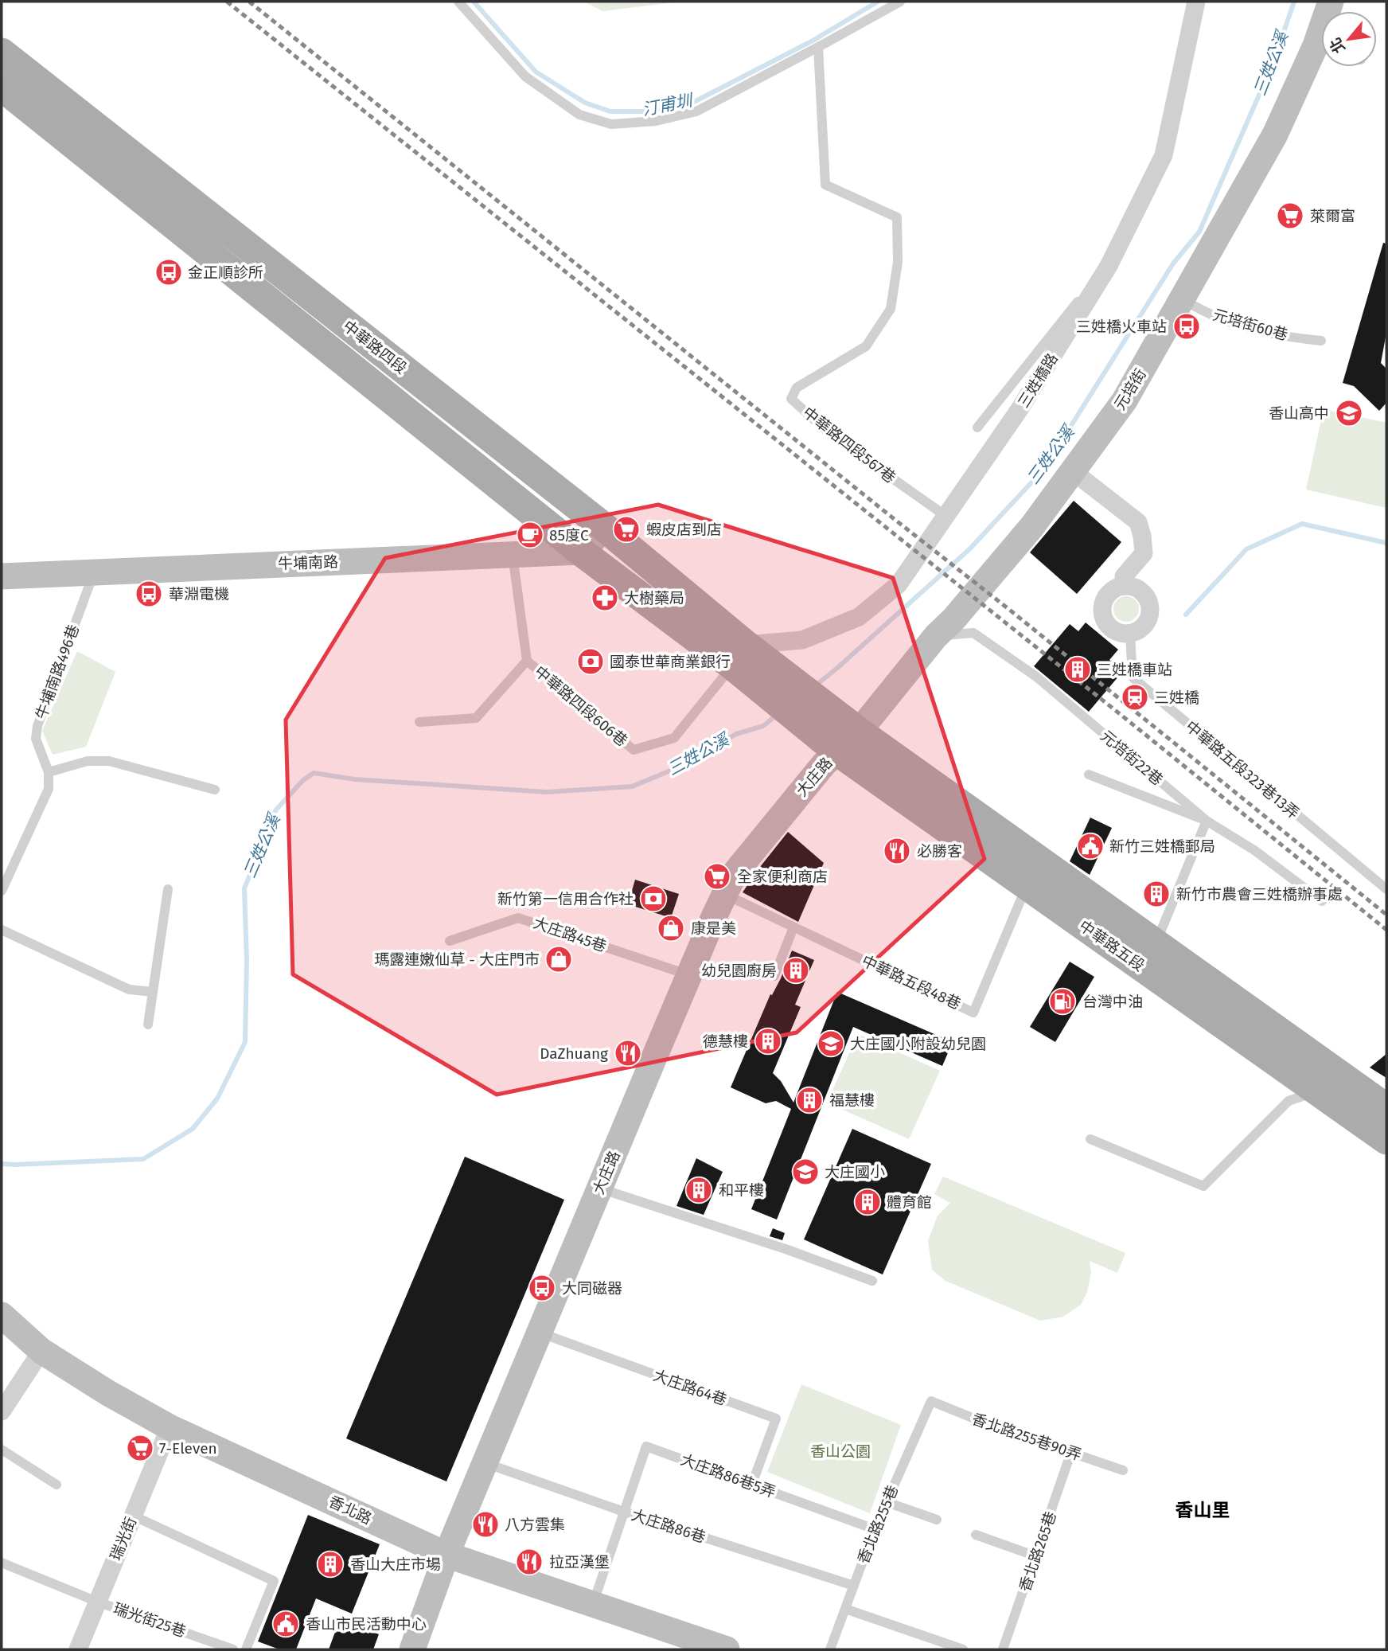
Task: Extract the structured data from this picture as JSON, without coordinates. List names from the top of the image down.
{
  "streets": {
    "main road": ["中華路四段", "中華路五段"],
    "street": [
      "三姓橋路",
      "元培街",
      "牛埔南路",
      "大庄路",
      "香北路",
      "瑞光街"
    ],
    "lane": [
      "元培街60巷",
      "中華路四段567巷",
      "牛埔南路496巷",
      "中華路四段606巷",
      "元培街22巷",
      "中華路五段323巷13弄",
      "大庄路45巷",
      "中華路五段48巷",
      "大庄路64巷",
      "香北路255巷90弄",
      "大庄路86巷5弄",
      "香北路255巷",
      "大庄路86巷",
      "香北路265巷",
      "瑞光街25巷"
    ]
  },
  "crossings": [
    ["元培街60巷", "元培街"],
    ["中華路四段", "三姓橋路"],
    ["中華路四段", "牛埔南路"],
    ["中華路四段", "中華路四段606巷"],
    ["三姓橋路", "中華路四段567巷"],
    ["三姓橋路", "中華路四段606巷"],
    ["元培街", "元培街22巷"],
    ["元培街", "大庄路"],
    ["元培街", "中華路五段"],
    ["牛埔南路", "牛埔南路496巷"],
    ["大庄路", "大庄路45巷"],
    ["大庄路", "中華路五段"],
    ["大庄路", "中華路五段48巷"],
    ["大庄路", "大庄路64巷"],
    ["大庄路", "香北路"],
    ["大庄路", "大庄路86巷"],
    ["中華路五段", "中華路五段48巷"],
    ["大庄路64巷", "大庄路86巷5弄"],
    ["香北路255巷90弄", "香北路255巷"],
    ["香北路255巷90弄", "香北路265巷"],
    ["大庄路86巷5弄", "香北路255巷"],
    ["大庄路86巷5弄", "大庄路86巷"],
    ["香北路", "瑞光街"],
    ["香北路255巷", "大庄路86巷"],
    ["瑞光街", "瑞光街25巷"]
  ],
  "districts": ["香山里"],
  "water": ["三姓公溪", "汀甫圳"],
  "parks": ["香山公園"],
  "places": {
    "supermarket": [
      "萊爾富",
      "蝦皮店到店",
      "全家便利商店",
      "7-Eleven"
    ],
    "bus stop": [
      "金正順診所",
      "三姓橋火車站",
      "華淵電機",
      "大同磁器"
    ],
    "school or university": ["香山高中", "大庄國小附設幼兒園", "大庄國小"],
    "cafe": ["85度C"],
    "pharmacy": ["大樹藥局"],
    "bank": ["國泰世華商業銀行", "新竹第一信用合作社"],
    "building": [
      "三姓橋車站",
      "新竹市農會三姓橋辦事處",
      "幼兒園廚房",
      "德慧樓",
      "福慧樓",
      "和平樓",
      "體育館",
      "香山大庄市場"
    ],
    "station": ["三姓橋"],
    "public building": ["新竹三姓橋郵局", "香山市民活動中心"],
    "restaurant": [
      "必勝客",
      "DaZhuang",
      "八方雲集",
      "拉亞漢堡"
    ],
    "shop": ["康是美", "瑪露連嫩仙草 - 大庄門市"],
    "fuel station": ["台灣中油"]
  },
  "north": "bottom left"
}
